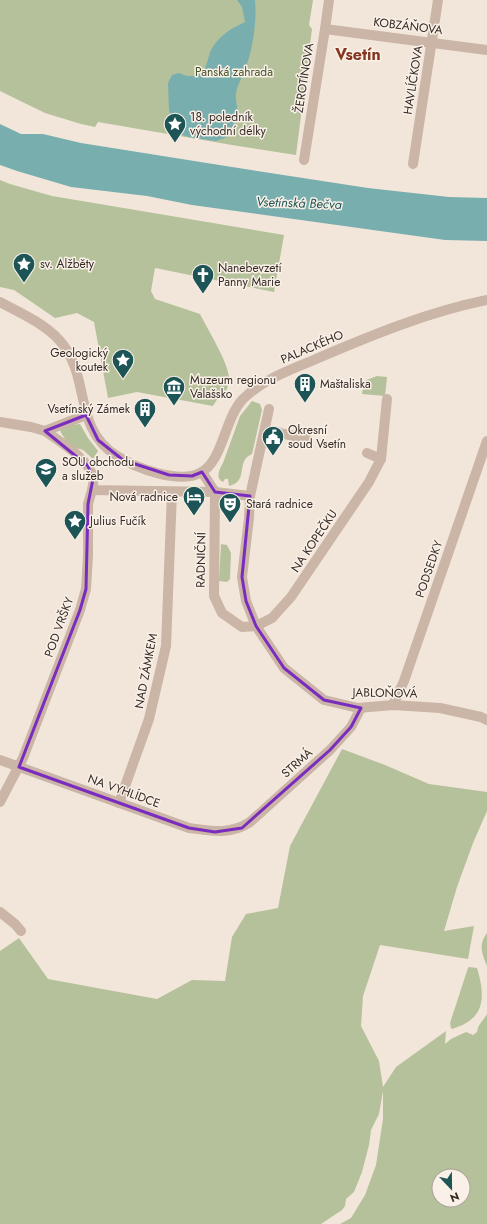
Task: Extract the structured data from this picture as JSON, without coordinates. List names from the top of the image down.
{
  "streets": {
    "street": [
      "KOBZÁŇOVA",
      "ŽEROTÍNOVA",
      "HAVLÍČKOVA",
      "PALACKÉHO",
      "NA KOPEČKU",
      "RADNIČNÍ",
      "PODSEDKY",
      "POD VRŠKY",
      "NAD ZÁMKEM",
      "JABLOŇOVÁ",
      "STRMÁ",
      "NA VYHLÍDCE"
    ]
  },
  "crossings": [
    ["KOBZÁŇOVA", "ŽEROTÍNOVA"],
    ["KOBZÁŇOVA", "HAVLÍČKOVA"],
    ["NA KOPEČKU", "RADNIČNÍ"],
    ["NA KOPEČKU", "JABLOŇOVÁ"],
    ["RADNIČNÍ", "JABLOŇOVÁ"],
    ["PODSEDKY", "JABLOŇOVÁ"],
    ["POD VRŠKY", "NA VYHLÍDCE"],
    ["NAD ZÁMKEM", "NA VYHLÍDCE"],
    ["JABLOŇOVÁ", "STRMÁ"],
    ["STRMÁ", "NA VYHLÍDCE"]
  ],
  "districts": ["Vsetín"],
  "water": ["Vsetínská Bečva"],
  "parks": ["Panská zahrada"],
  "places": {
    "place": [
      "18. poledník východní délky",
      "sv. Alžběty",
      "Geologický koutek",
      "Julius Fučík"
    ],
    "church": ["Nanebevzetí Panny Marie"],
    "building": ["Maštaliska", "Vsetínský Zámek"],
    "museum": ["Muzeum regionu Valašsko"],
    "public building": ["Okresní soud Vsetín"],
    "school or university": ["SOU obchodu a služeb"],
    "hotel": ["Nová radnice"],
    "theatre": ["Stará radnice"]
  },
  "north": "bottom"
}
